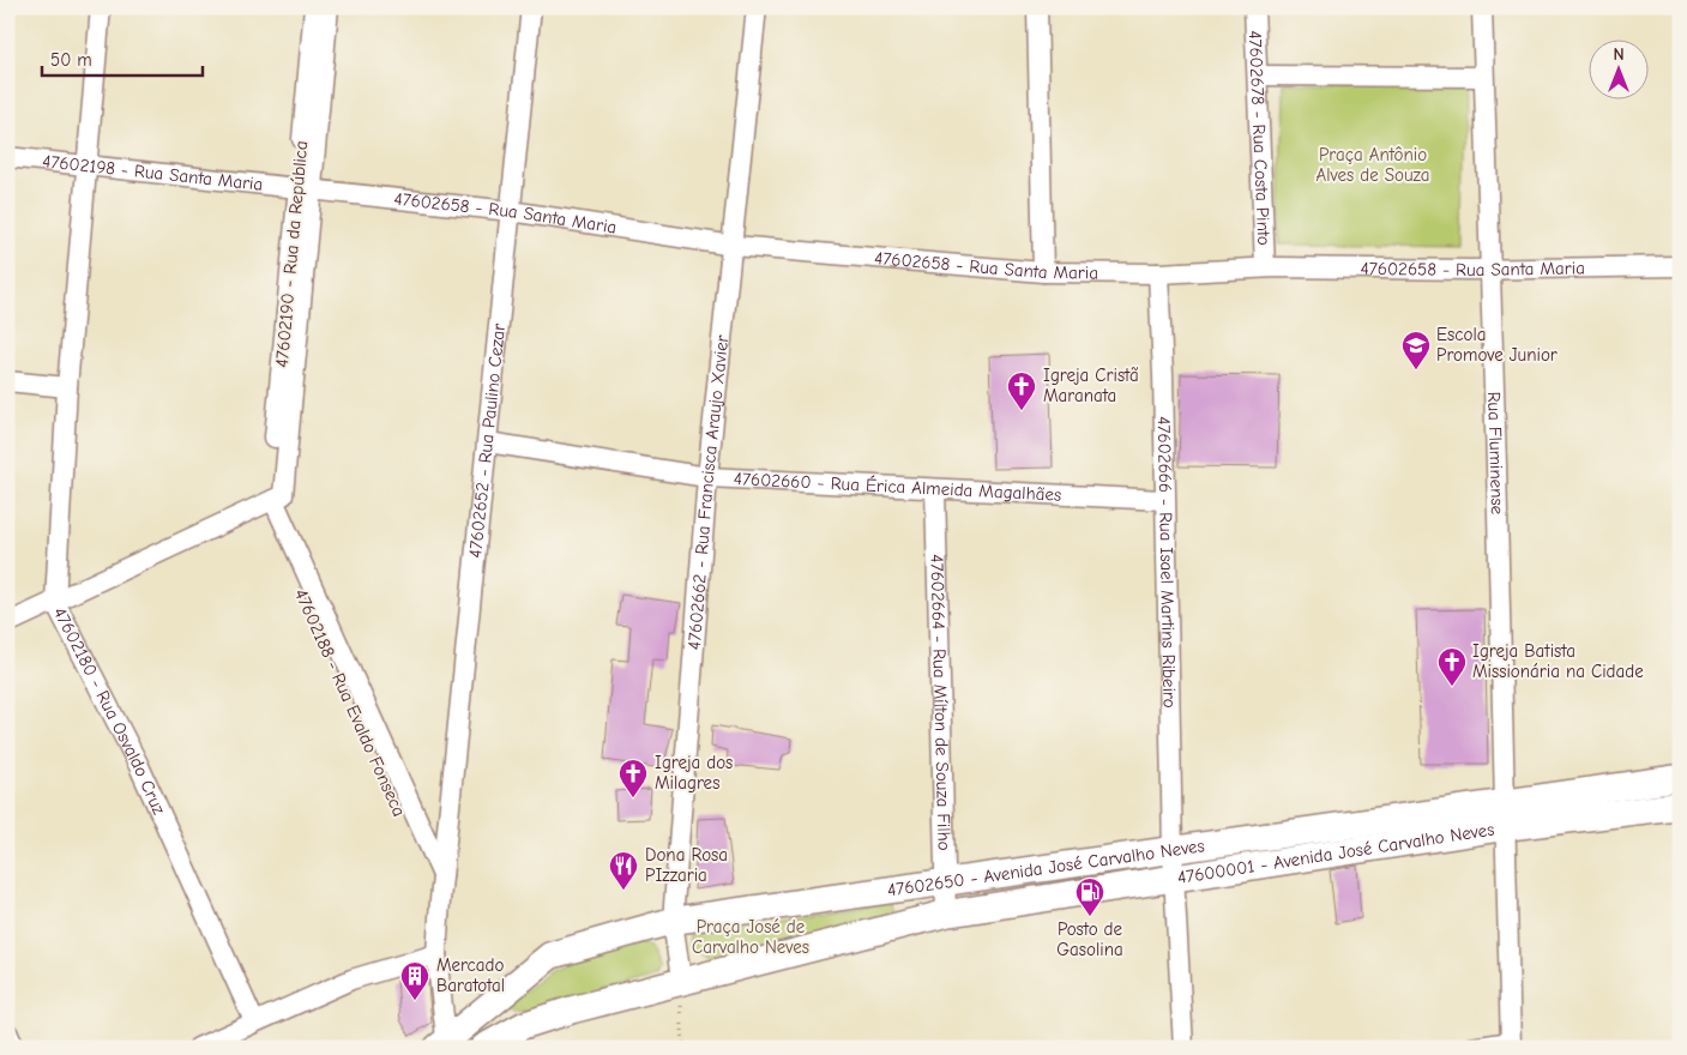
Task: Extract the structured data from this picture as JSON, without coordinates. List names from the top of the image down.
{
  "streets": {
    "street": [
      "47602678 - Rua Costa Pinto",
      "47602198 - Rua Santa Maria",
      "47602658 - Rua Santa Maria",
      "47602190 - Rua da República",
      "47602652 - Rua Paulino Cezar",
      "Rua Fluminense",
      "47602660 - Rua Érica Almeida Magalhães",
      "47602662 - Rua Francisca Araujo Xavier",
      "47602666 - Rua Isael Martins Ribeiro",
      "47602664 - Rua Mílton de Souza Filho",
      "47602188 - Rua Evaldo Fonseca",
      "47602180 - Rua Osvaldo Cruz",
      "47600001 - Avenida José Carvalho Neves",
      "47602650 - Avenida José Carvalho Neves"
    ]
  },
  "crossings": [
    ["47602678 - Rua Costa Pinto", "47602658 - Rua Santa Maria"],
    ["47602198 - Rua Santa Maria", "47602658 - Rua Santa Maria"],
    ["47602198 - Rua Santa Maria", "47602190 - Rua da República"],
    ["47602198 - Rua Santa Maria", "47602180 - Rua Osvaldo Cruz"],
    ["47602658 - Rua Santa Maria", "47602190 - Rua da República"],
    ["47602658 - Rua Santa Maria", "47602652 - Rua Paulino Cezar"],
    ["47602658 - Rua Santa Maria", "Rua Fluminense"],
    ["47602658 - Rua Santa Maria", "47602662 - Rua Francisca Araujo Xavier"],
    ["47602658 - Rua Santa Maria", "47602666 - Rua Isael Martins Ribeiro"],
    ["47602190 - Rua da República", "47602188 - Rua Evaldo Fonseca"],
    ["47602652 - Rua Paulino Cezar", "47602660 - Rua Érica Almeida Magalhães"],
    ["47602652 - Rua Paulino Cezar", "47602188 - Rua Evaldo Fonseca"],
    ["47602652 - Rua Paulino Cezar", "47602650 - Avenida José Carvalho Neves"],
    ["Rua Fluminense", "47600001 - Avenida José Carvalho Neves"],
    ["Rua Fluminense", "47602650 - Avenida José Carvalho Neves"],
    ["47602660 - Rua Érica Almeida Magalhães", "47602662 - Rua Francisca Araujo Xavier"],
    ["47602660 - Rua Érica Almeida Magalhães", "47602666 - Rua Isael Martins Ribeiro"],
    ["47602660 - Rua Érica Almeida Magalhães", "47602664 - Rua Mílton de Souza Filho"],
    ["47602662 - Rua Francisca Araujo Xavier", "47600001 - Avenida José Carvalho Neves"],
    ["47602662 - Rua Francisca Araujo Xavier", "47602650 - Avenida José Carvalho Neves"],
    ["47602666 - Rua Isael Martins Ribeiro", "47600001 - Avenida José Carvalho Neves"],
    ["47602666 - Rua Isael Martins Ribeiro", "47602650 - Avenida José Carvalho Neves"],
    ["47602664 - Rua Mílton de Souza Filho", "47600001 - Avenida José Carvalho Neves"],
    ["47602664 - Rua Mílton de Souza Filho", "47602650 - Avenida José Carvalho Neves"],
    ["47600001 - Avenida José Carvalho Neves", "47602650 - Avenida José Carvalho Neves"]
  ],
  "parks": ["Praça Antônio Alves de Souza", "Praça José de Carvalho Neves"],
  "places": {
    "school or university": ["Escola Promove Junior"],
    "church": ["Igreja Cristã Maranata", "Igreja Batista Missionária na Cidade", "Igreja dos Milagres"],
    "restaurant": ["Dona Rosa PIzzaria"],
    "fuel station": ["Posto de Gasolina"],
    "building": ["Mercado Baratotal"]
  },
  "scale_bar": "50 m",
  "north": "top"
}
